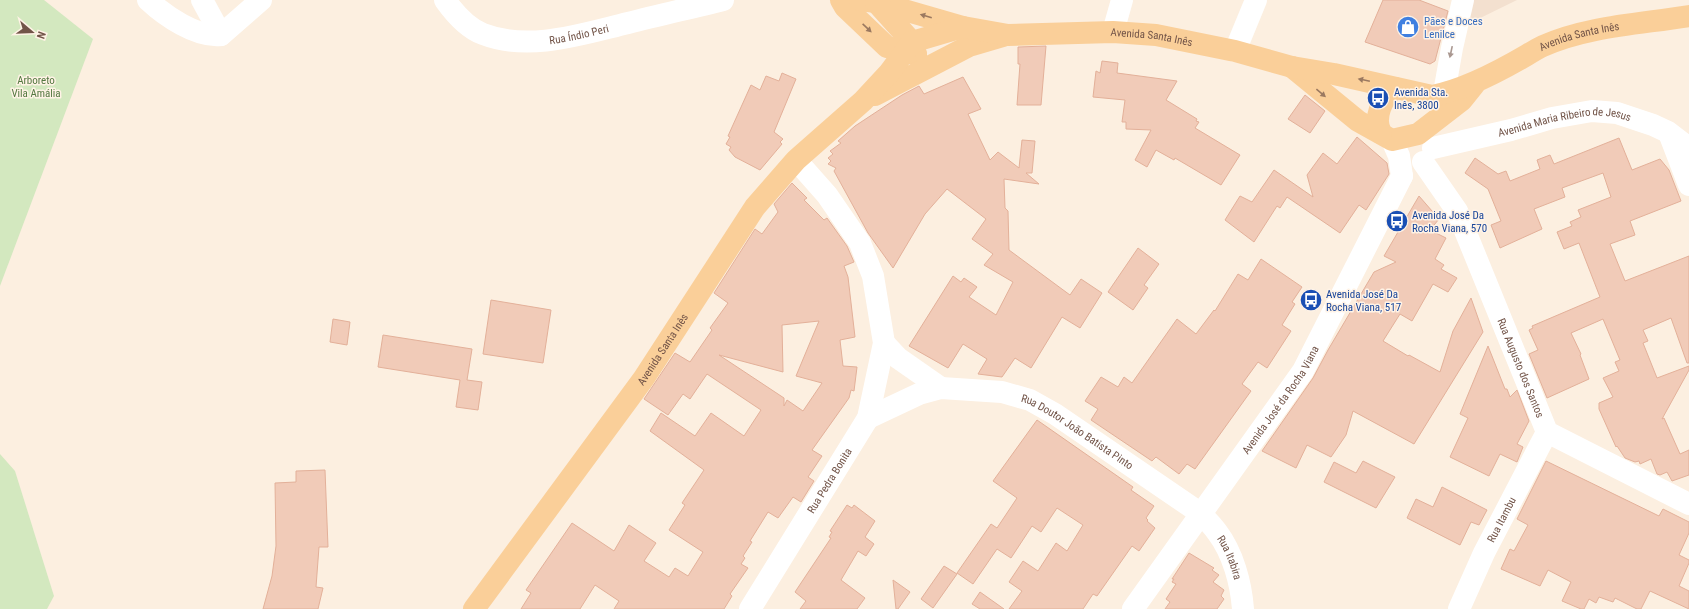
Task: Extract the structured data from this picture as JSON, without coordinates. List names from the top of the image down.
{
  "streets": {
    "main road": ["Avenida Santa Inês"],
    "street": [
      "Rua Índio Peri",
      "Avenida Maria Ribeiro de Jesus",
      "Rua Augusto dos Santos",
      "Avenida José da Rocha Viana",
      "Rua Doutor João Batista Pinto",
      "Rua Pedra Bonita",
      "Rua Itambu",
      "Rua Itabira"
    ]
  },
  "crossings": [
    ["Avenida Maria Ribeiro de Jesus", "Rua Augusto dos Santos"],
    ["Rua Augusto dos Santos", "Rua Itambu"],
    ["Avenida José da Rocha Viana", "Rua Doutor João Batista Pinto"],
    ["Avenida José da Rocha Viana", "Rua Itabira"],
    ["Rua Doutor João Batista Pinto", "Rua Itabira"]
  ],
  "parks": ["Arboreto Vila Amália"],
  "places": {
    "shop": ["Pães e Doces Lenilce"],
    "bus stop": ["Avenida Sta. Inês, 3800", "Avenida José Da Rocha Viana, 570", "Avenida José Da Rocha Viana, 517"]
  },
  "north": "right"
}
